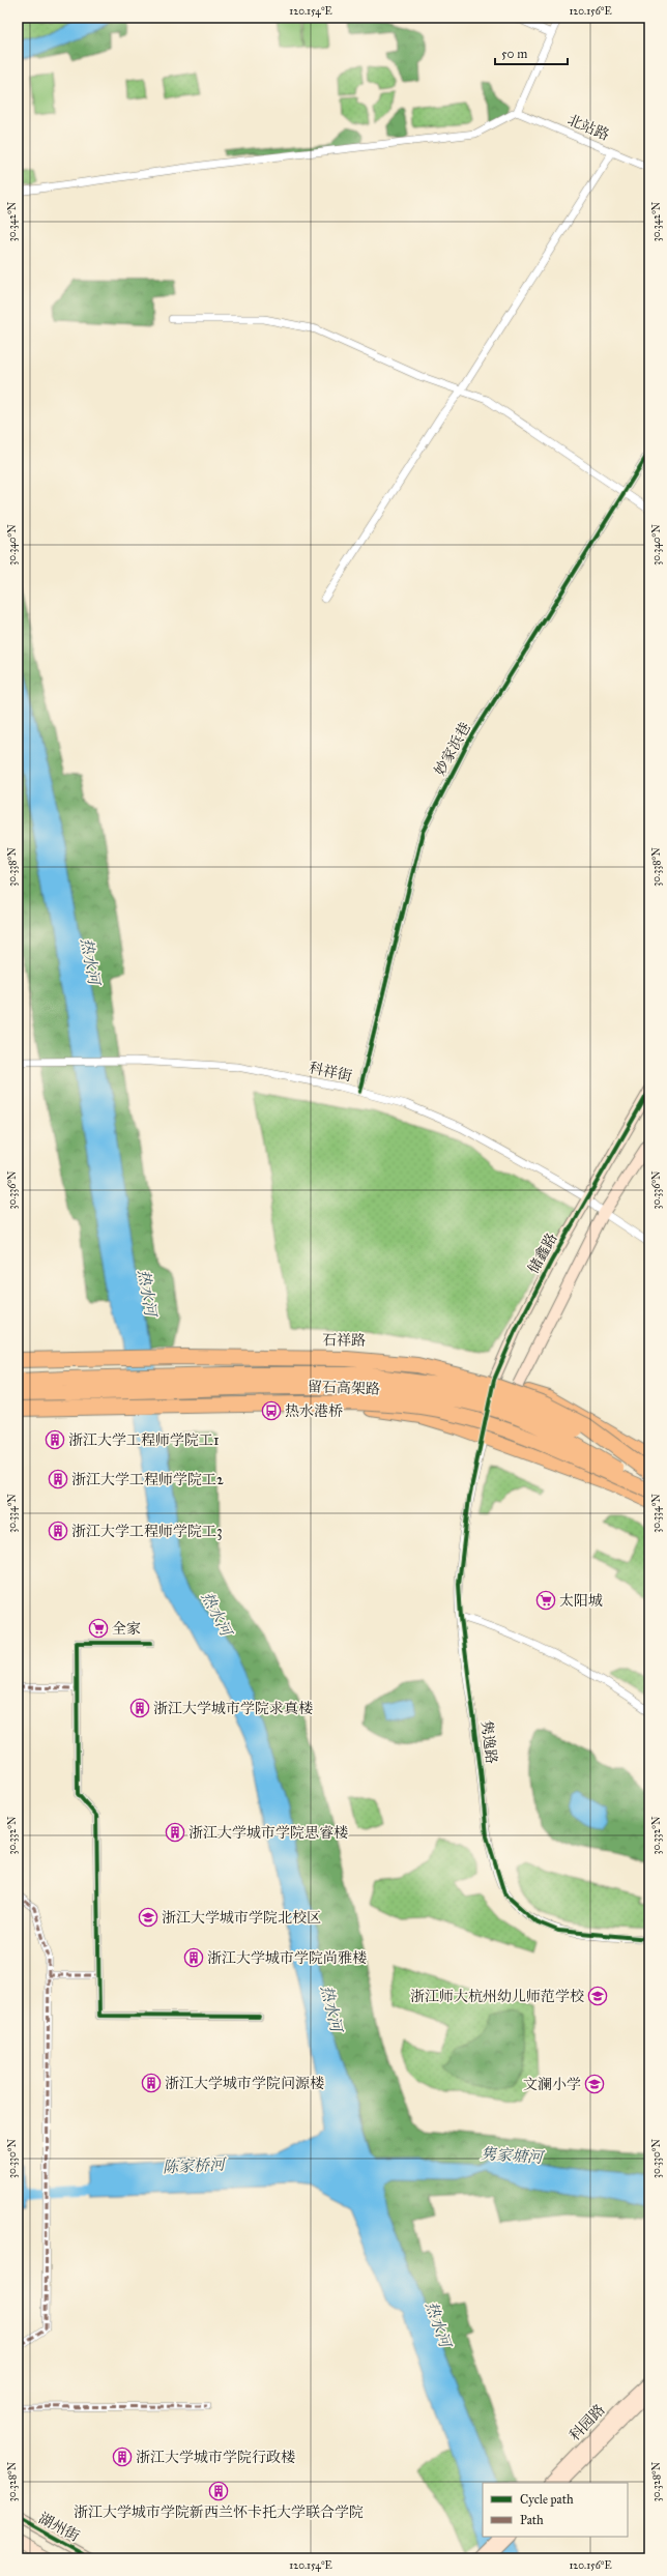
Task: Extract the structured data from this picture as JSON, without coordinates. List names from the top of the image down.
{
  "streets": {
    "highway": ["留石高架路"],
    "main road": ["石祥路"],
    "street": [
      "北站路",
      "妙家浜巷",
      "科祥街",
      "储鑫路",
      "隽逸路",
      "科园路",
      "湖州街"
    ]
  },
  "crossings": [
    ["妙家浜巷", "科祥街"],
    ["科祥街", "储鑫路"],
    ["储鑫路", "石祥路"],
    ["储鑫路", "隽逸路"],
    ["石祥路", "留石高架路"]
  ],
  "water": ["热水河", "隽家塘河", "陈家桥河"],
  "places": {
    "bus stop": ["热水港桥"],
    "building": [
      "浙江大学工程师学院工1",
      "浙江大学工程师学院工2",
      "浙江大学工程师学院工3",
      "浙江大学城市学院求真楼",
      "浙江大学城市学院思睿楼",
      "浙江大学城市学院尚雅楼",
      "浙江大学城市学院问源楼",
      "浙江大学城市学院行政楼",
      "浙江大学城市学院新西兰怀卡托大学联合学院"
    ],
    "supermarket": ["太阳城", "全家"],
    "school or university": ["浙江大学城市学院北校区", "浙江师大杭州幼儿师范学校", "文澜小学"]
  },
  "legend": ["Cycle path", "Path"],
  "scale_bar": "50 m",
  "coordinates": [
    "120.154°E",
    "120.156°E",
    "30.342°N",
    "30.340°N",
    "30.338°N",
    "30.336°N",
    "30.334°N",
    "30.332°N",
    "30.330°N",
    "30.328°N"
  ]
}
